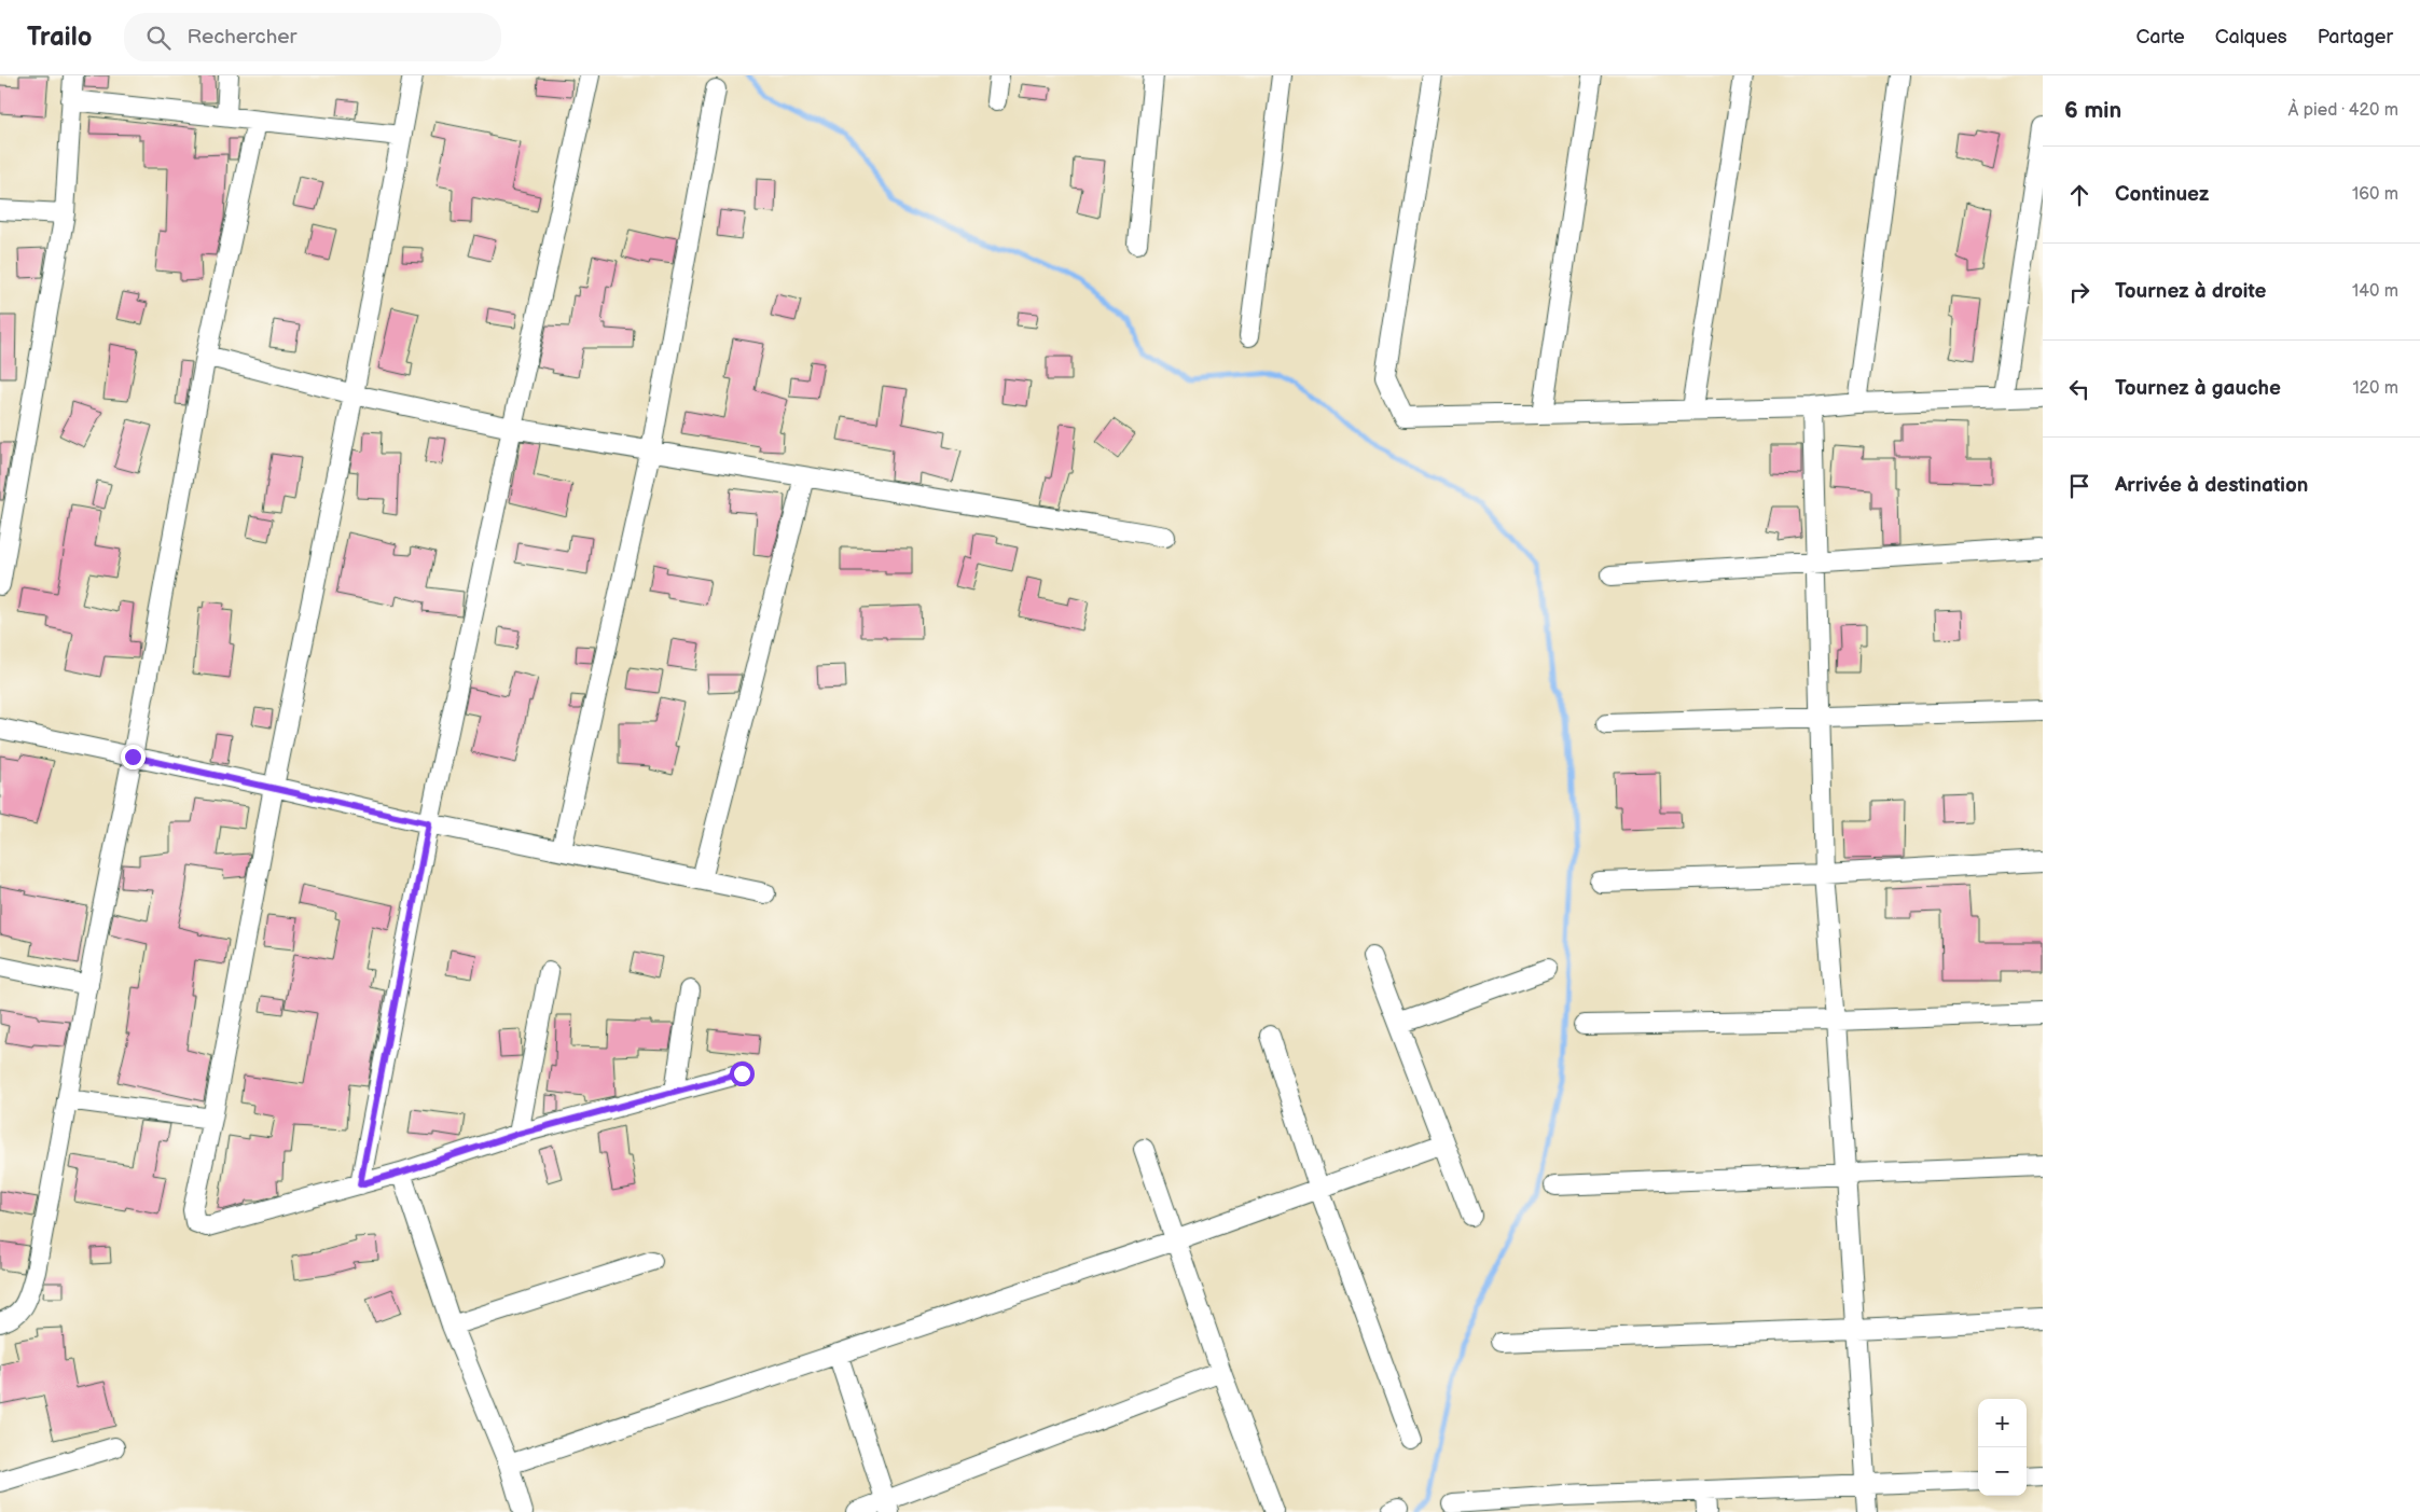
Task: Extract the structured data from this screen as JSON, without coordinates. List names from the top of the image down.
{
  "page": {
    "header": "Trailo",
    "search": "Rechercher",
    "nav": ["Carte", "Calques", "Partager"],
    "heading": ["6 min", "À pied · 420 m"],
    "list": [
      ["Continuez", "160 m"],
      ["Tournez à droite", "140 m"],
      ["Tournez à gauche", "120 m"],
      "Arrivée à destination"
    ],
    "map_buttons": ["+", "−"]
  }
}
